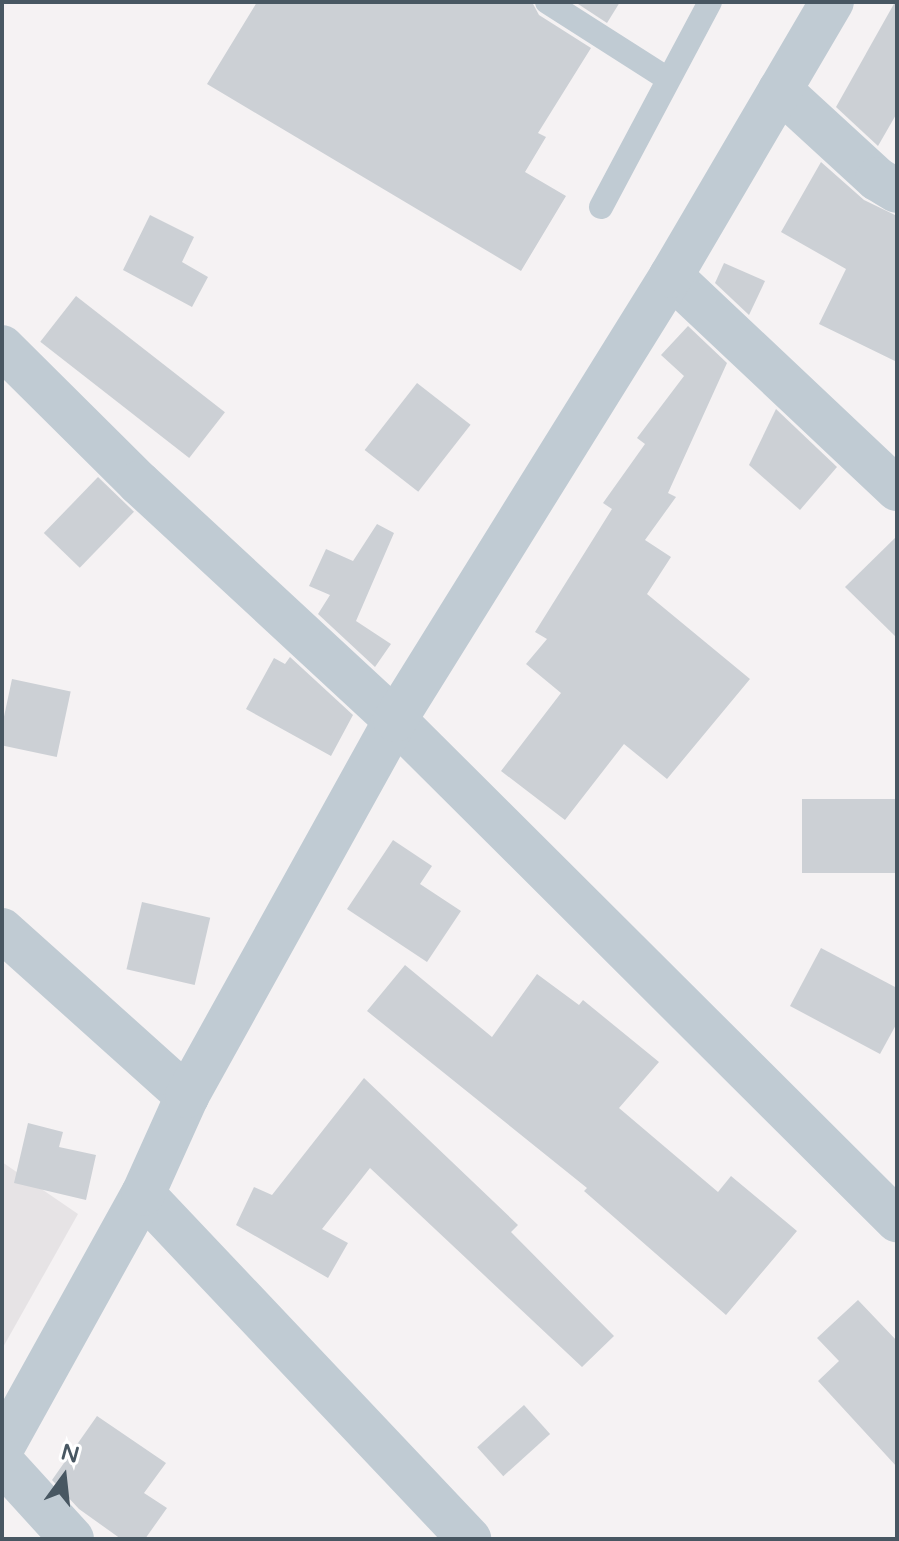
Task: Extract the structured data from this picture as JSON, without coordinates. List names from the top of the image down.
{
  "north": "top"
}
